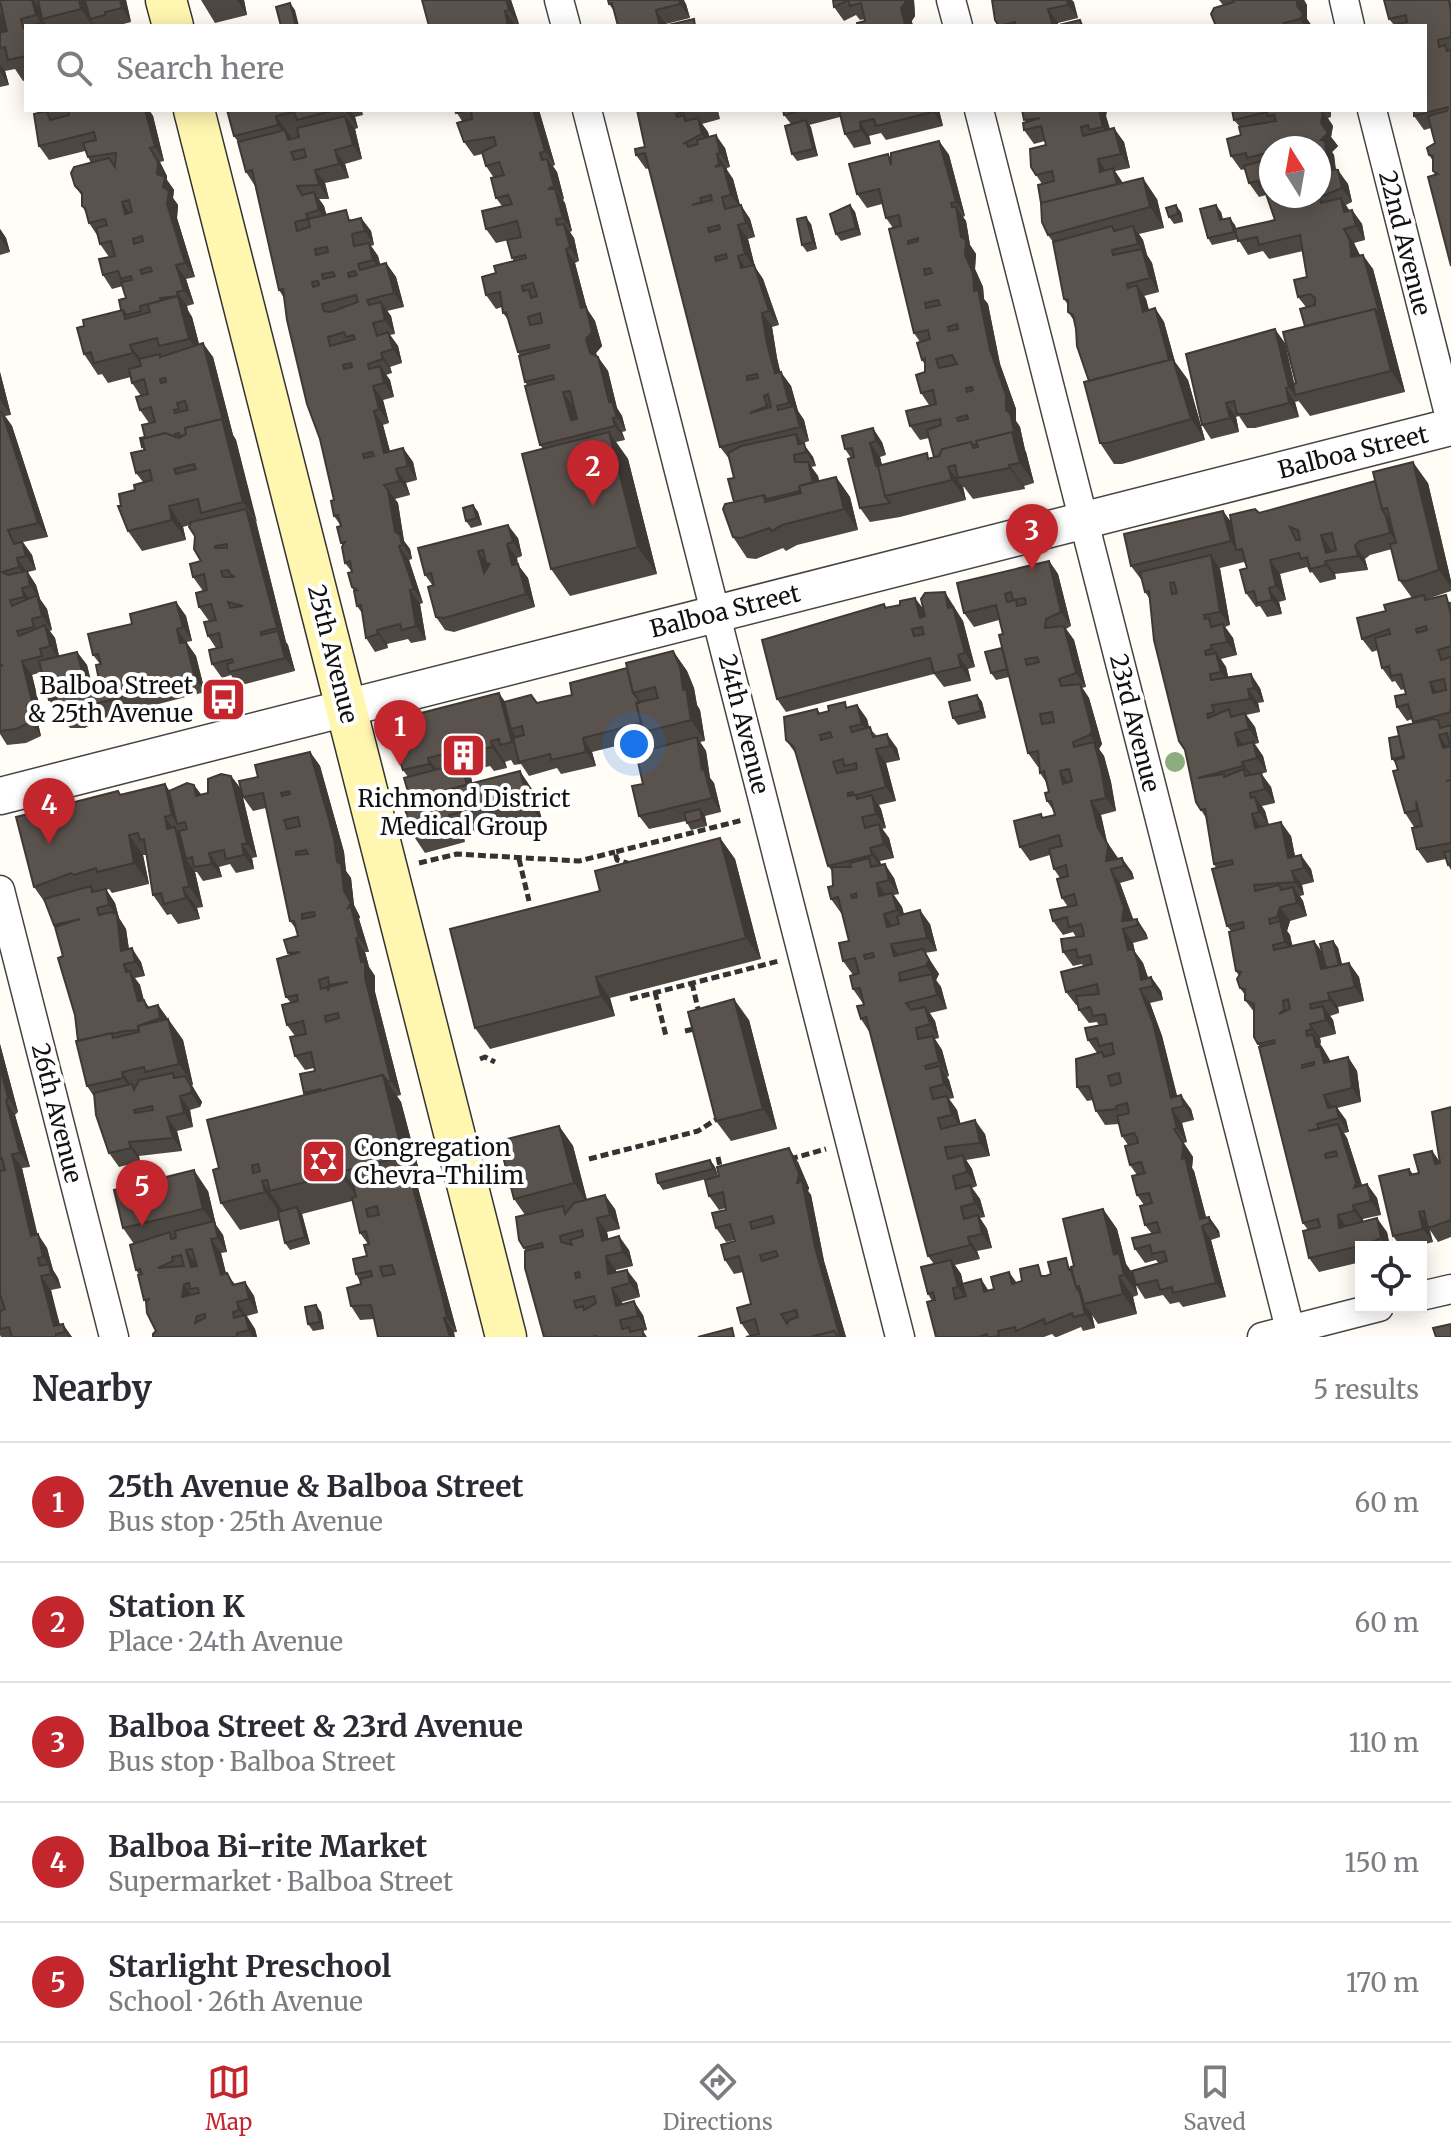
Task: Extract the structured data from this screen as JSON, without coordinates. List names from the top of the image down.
{
  "streets": {
    "main road": ["25th Avenue"],
    "street": [
      "22nd Avenue",
      "Balboa Street",
      "23rd Avenue",
      "24th Avenue",
      "26th Avenue"
    ]
  },
  "crossings": [
    ["22nd Avenue", "Balboa Street"],
    ["Balboa Street", "25th Avenue"],
    ["Balboa Street", "23rd Avenue"],
    ["Balboa Street", "24th Avenue"]
  ],
  "places": {
    "bus stop": ["Balboa Street & 25th Avenue"],
    "building": ["Richmond District Medical Group"],
    "synagogue": ["Congregation Chevra-Thilim"]
  },
  "north": "top",
  "page": {
    "search": "Search here",
    "pins": [
      "2",
      "3",
      "1",
      "4",
      "5"
    ],
    "heading": ["Nearby", "5 results"],
    "list": [
      {
        "mark": "1",
        "name": "25th Avenue & Balboa Street",
        "note": "Bus stop · 25th Avenue",
        "value": "60 m"
      },
      {
        "mark": "2",
        "name": "Station K",
        "note": "Place · 24th Avenue",
        "value": "60 m"
      },
      {
        "mark": "3",
        "name": "Balboa Street & 23rd Avenue",
        "note": "Bus stop · Balboa Street",
        "value": "110 m"
      },
      {
        "mark": "4",
        "name": "Balboa Bi-rite Market",
        "note": "Supermarket · Balboa Street",
        "value": "150 m"
      },
      {
        "mark": "5",
        "name": "Starlight Preschool",
        "note": "School · 26th Avenue",
        "value": "170 m"
      }
    ],
    "nav": ["Map", "Directions", "Saved"]
  }
}
